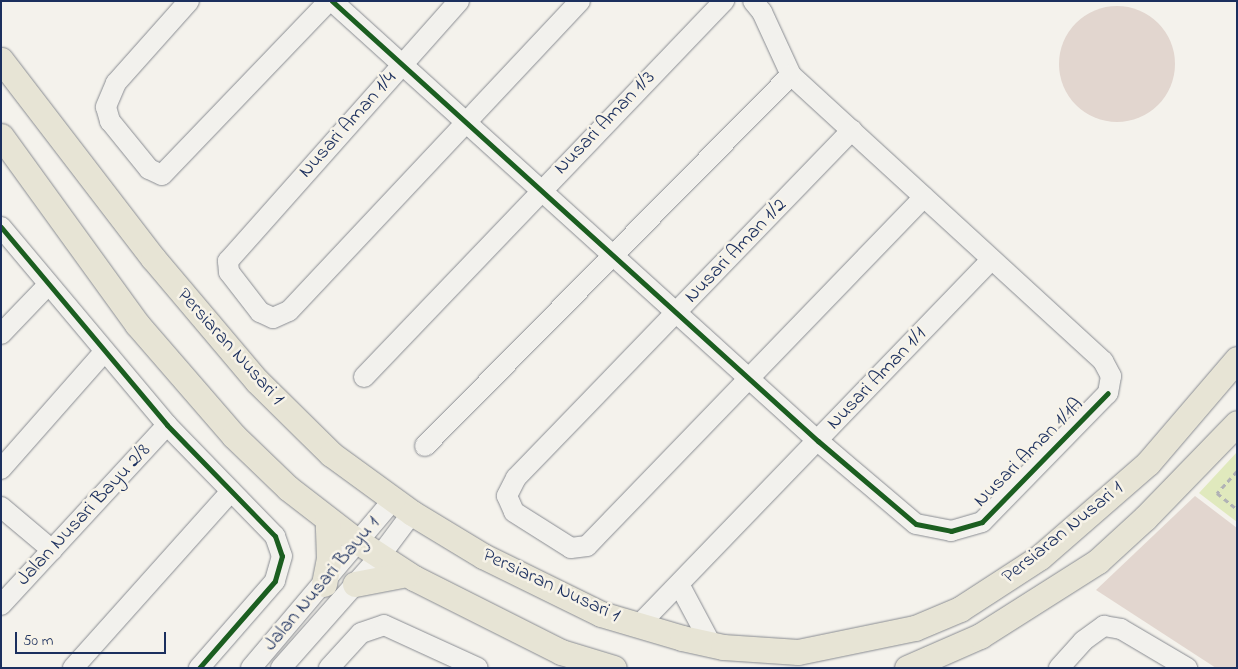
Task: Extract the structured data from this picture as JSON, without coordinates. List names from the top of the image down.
{
  "streets": {
    "main road": ["Persiaran Nusari 1"],
    "street": [
      "Nusari Aman 1/3",
      "Nusari Aman 1/4",
      "Nusari Aman 1/2",
      "Nusari Aman 1/1",
      "Nusari Aman 1/1A",
      "Jalan Nusari Bayu 2/8",
      "Jalan Nusari Bayu 1"
    ]
  },
  "crossings": [
    ["Nusari Aman 1/3", "Nusari Aman 1/1A"],
    ["Nusari Aman 1/4", "Nusari Aman 1/1A"],
    ["Nusari Aman 1/2", "Nusari Aman 1/1A"],
    ["Persiaran Nusari 1", "Nusari Aman 1/1"],
    ["Persiaran Nusari 1", "Jalan Nusari Bayu 1"],
    ["Nusari Aman 1/1", "Nusari Aman 1/1A"]
  ],
  "scale_bar": "50 m"
}
